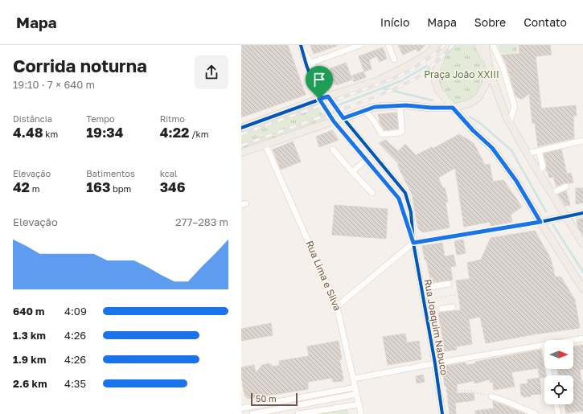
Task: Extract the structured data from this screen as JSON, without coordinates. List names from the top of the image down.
{
  "streets": {
    "street": ["Rua Lima e Silva", "Rua Joaquim Nabuco"]
  },
  "parks": ["Praça João XXIII"],
  "scale_bar": "50 m",
  "north": "right",
  "page": {
    "header": "Mapa",
    "nav": [
      "Início",
      "Mapa",
      "Sobre",
      "Contato"
    ],
    "heading": ["Corrida noturna", "19:10 · 7 × 640 m"],
    "stats": [
      ["Distância", "4.48 km"],
      ["Tempo", "19:34"],
      ["Ritmo", "4:22 /km"],
      ["Elevação", "42 m"],
      ["Batimentos", "163 bpm"],
      ["kcal", "346"]
    ],
    "chart": ["Elevação", "277–283 m"],
    "list": [
      {
        "name": "640 m",
        "note": "4:09"
      },
      {
        "name": "1.3 km",
        "note": "4:26"
      },
      {
        "name": "1.9 km",
        "note": "4:26"
      },
      {
        "name": "2.6 km",
        "note": "4:35"
      }
    ],
    "scale": "50 m"
  }
}
